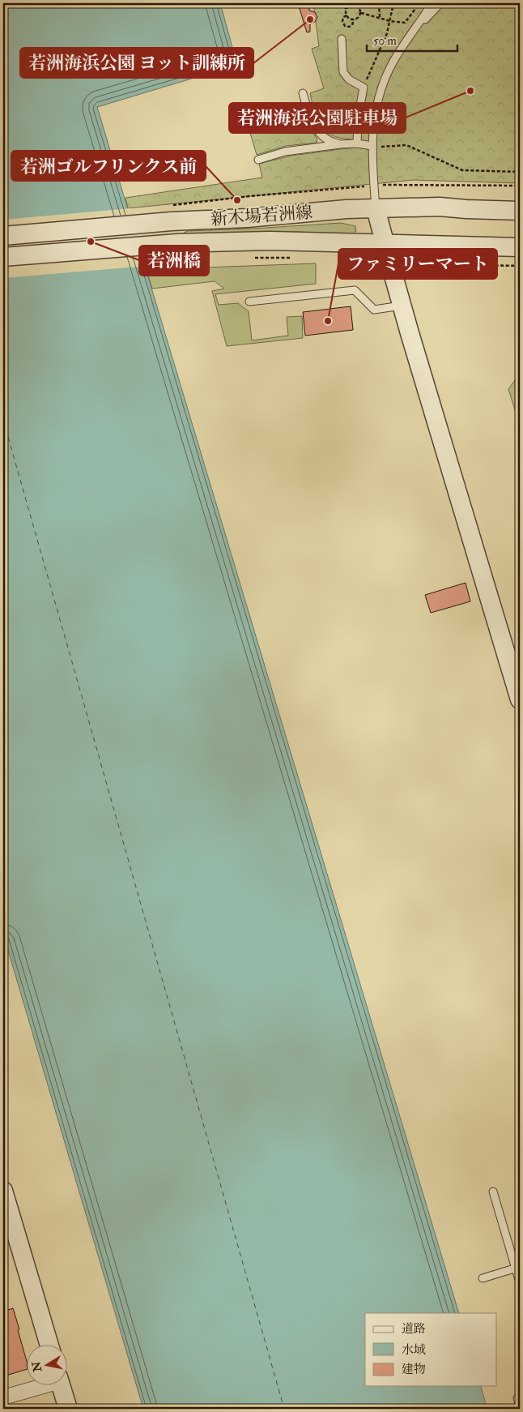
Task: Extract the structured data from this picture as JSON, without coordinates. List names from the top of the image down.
{
  "streets": {
    "street": ["新木場若洲線"]
  },
  "places": [
    "若洲海浜公園 ヨット訓練所",
    "若洲海浜公園駐車場",
    "若洲ゴルフリンクス前",
    "若洲橋",
    "ファミリーマート"
  ],
  "legend": ["道路", "水域", "建物"],
  "scale_bar": "50 m",
  "north": "left"
}
